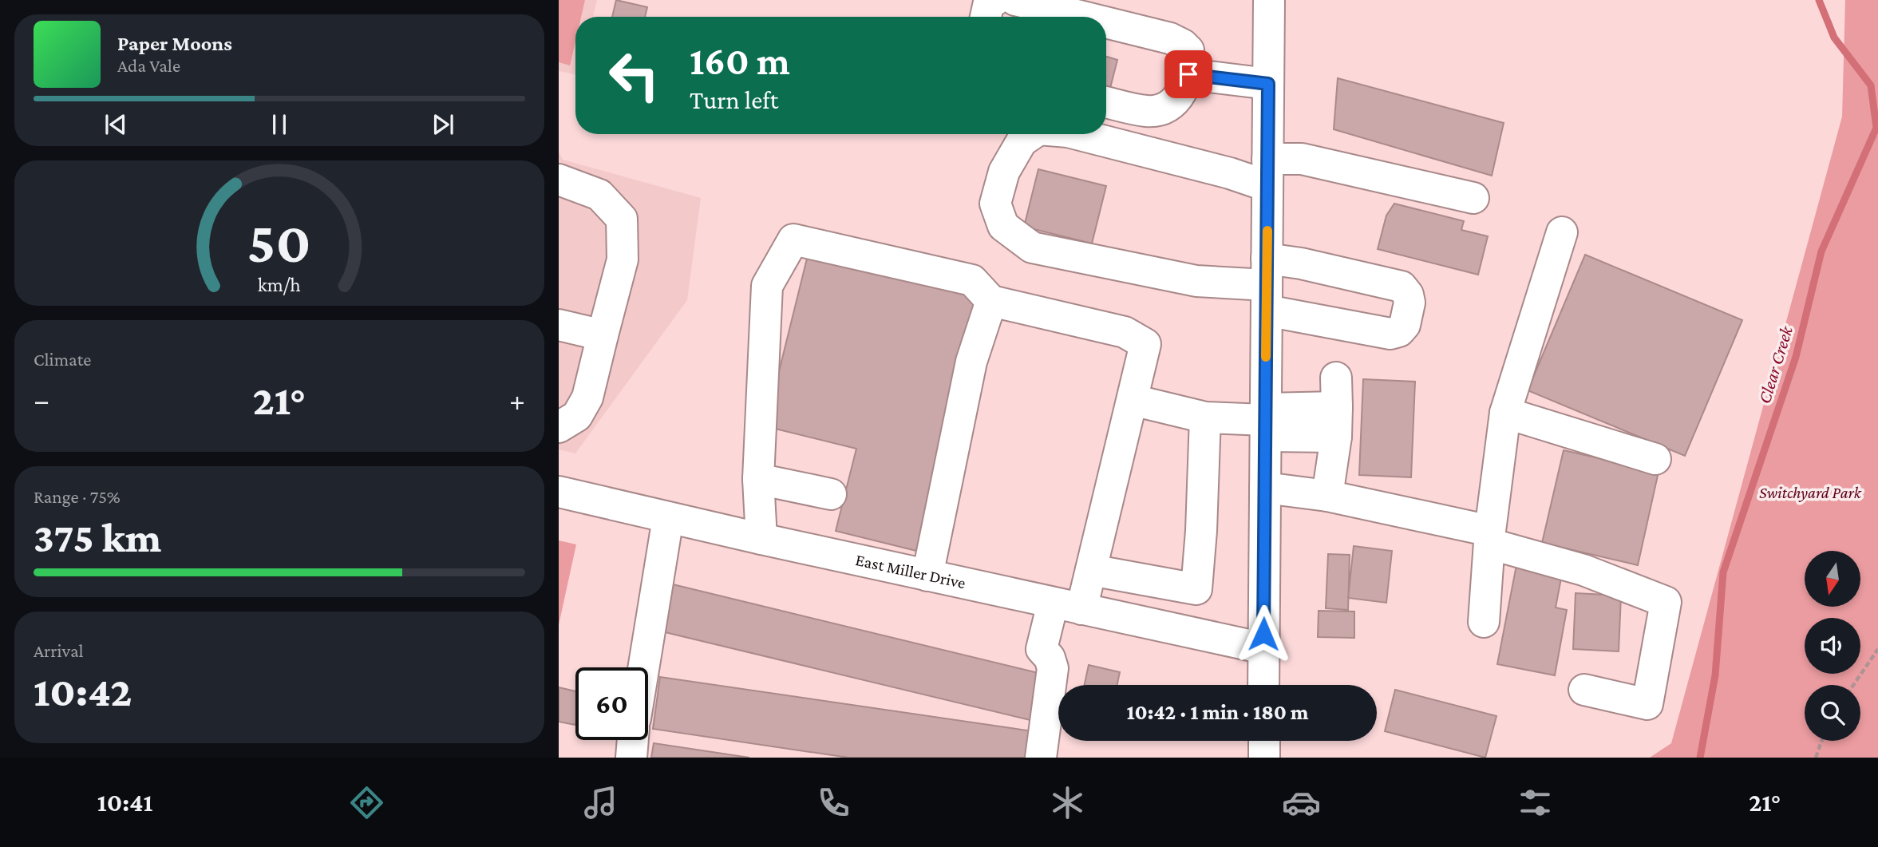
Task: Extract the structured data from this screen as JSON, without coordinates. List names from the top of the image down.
{
  "streets": {
    "street": ["East Miller Drive"]
  },
  "water": ["Clear Creek"],
  "parks": ["Switchyard Park"],
  "north": "bottom",
  "page": {
    "turn": ["160 m", "Turn left"],
    "song": ["Paper Moons", "Ada Vale"],
    "tile": [
      "Climate",
      ["Range · 75%", "375 km"],
      ["Arrival", "10:42"]
    ],
    "heat": ["−", "21°", "+"],
    "limit": "60",
    "trip": "10:42 · 1 min · 180 m",
    "tabs": ["10:41", "21°"],
    "gauge": ["50", "km/h"]
  }
}
